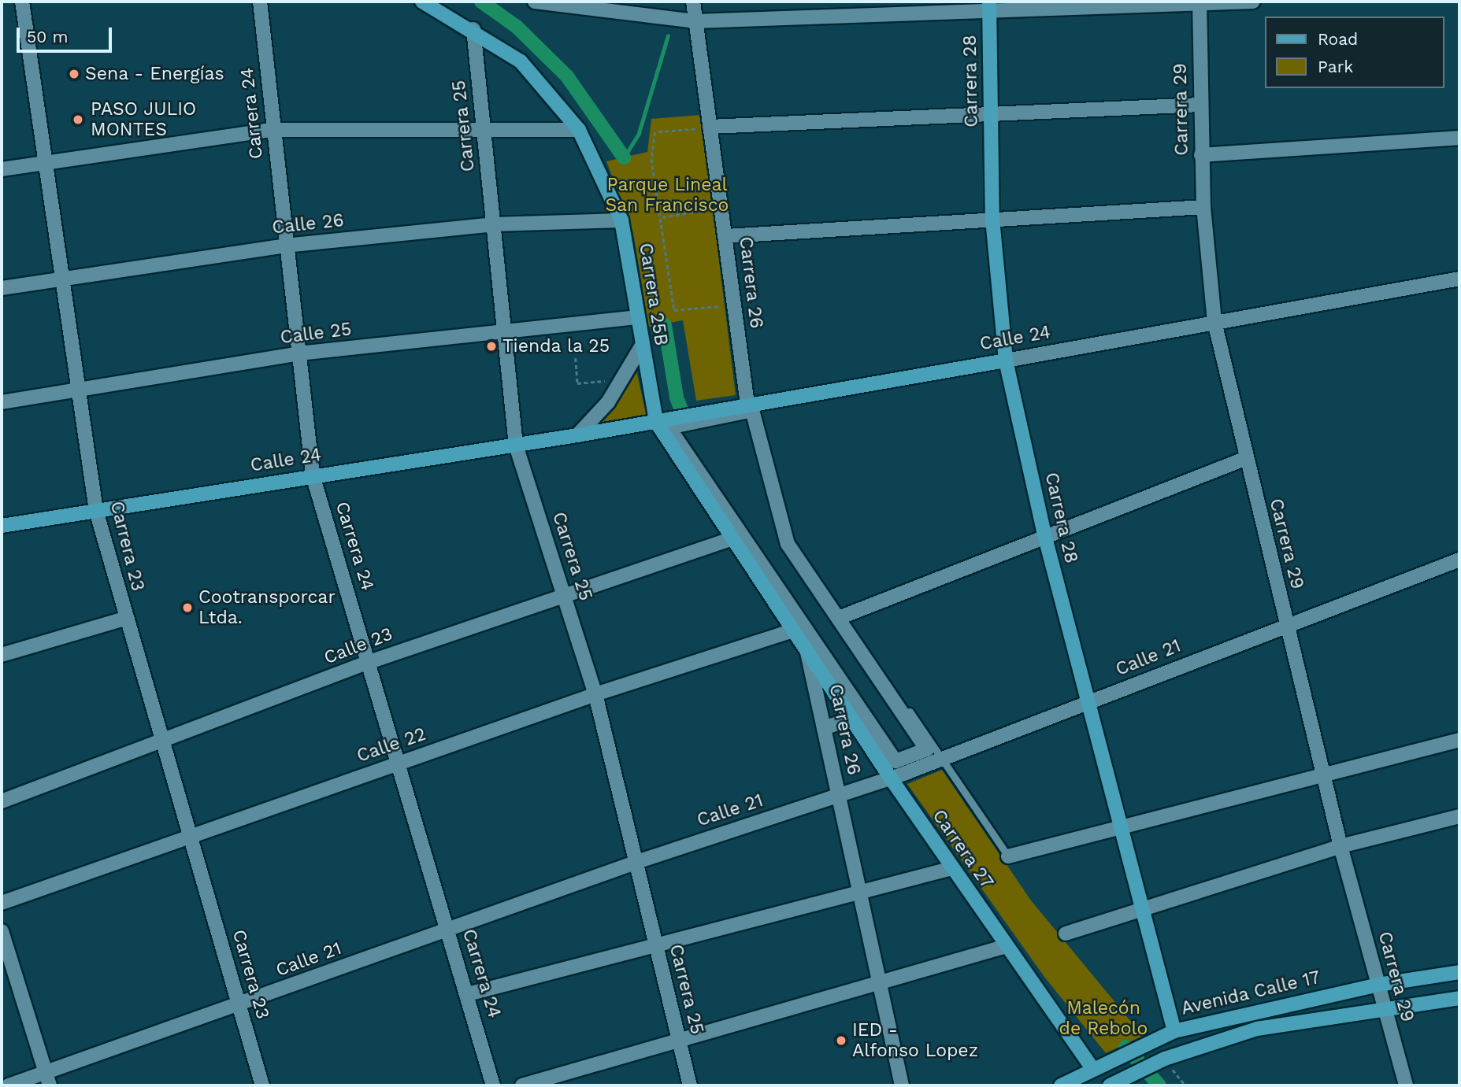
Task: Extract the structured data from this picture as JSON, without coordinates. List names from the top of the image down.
{
  "streets": {
    "street": [
      "Carrera 28",
      "Carrera 29",
      "Carrera 24",
      "Carrera 25",
      "Calle 26",
      "Carrera 26",
      "Carrera 25B",
      "Calle 25",
      "Calle 24",
      "Carrera 23",
      "Calle 23",
      "Calle 21",
      "Calle 22",
      "Carrera 27",
      "Avenida Calle 17"
    ]
  },
  "crossings": [
    ["Carrera 28", "Calle 24"],
    ["Carrera 28", "Calle 21"],
    ["Carrera 28", "Avenida Calle 17"],
    ["Carrera 29", "Calle 24"],
    ["Carrera 29", "Calle 21"],
    ["Carrera 29", "Avenida Calle 17"],
    ["Carrera 24", "Calle 26"],
    ["Carrera 24", "Calle 25"],
    ["Carrera 24", "Calle 24"],
    ["Carrera 24", "Calle 23"],
    ["Carrera 24", "Calle 21"],
    ["Carrera 24", "Calle 22"],
    ["Carrera 25", "Calle 26"],
    ["Carrera 25", "Carrera 25B"],
    ["Carrera 25", "Calle 25"],
    ["Carrera 25", "Calle 24"],
    ["Carrera 25", "Calle 23"],
    ["Carrera 25", "Calle 21"],
    ["Carrera 25", "Calle 22"],
    ["Calle 26", "Carrera 25B"],
    ["Calle 26", "Carrera 23"],
    ["Carrera 26", "Carrera 25B"],
    ["Carrera 26", "Calle 24"],
    ["Carrera 26", "Calle 23"],
    ["Carrera 26", "Calle 21"],
    ["Carrera 26", "Calle 22"],
    ["Carrera 26", "Carrera 27"],
    ["Carrera 25B", "Calle 25"],
    ["Carrera 25B", "Calle 24"],
    ["Calle 25", "Carrera 23"],
    ["Calle 24", "Carrera 23"],
    ["Carrera 23", "Calle 23"],
    ["Carrera 23", "Calle 21"],
    ["Carrera 23", "Calle 22"],
    ["Calle 21", "Carrera 27"],
    ["Carrera 27", "Avenida Calle 17"]
  ],
  "parks": ["Parque Lineal San Francisco", "Malecón de Rebolo"],
  "places": [
    "Sena - Energías",
    "PASO JULIO MONTES",
    "Tienda la 25",
    "Cootransporcar Ltda.",
    "IED - Alfonso Lopez"
  ],
  "legend": ["Road", "Park"],
  "scale_bar": "50 m"
}
